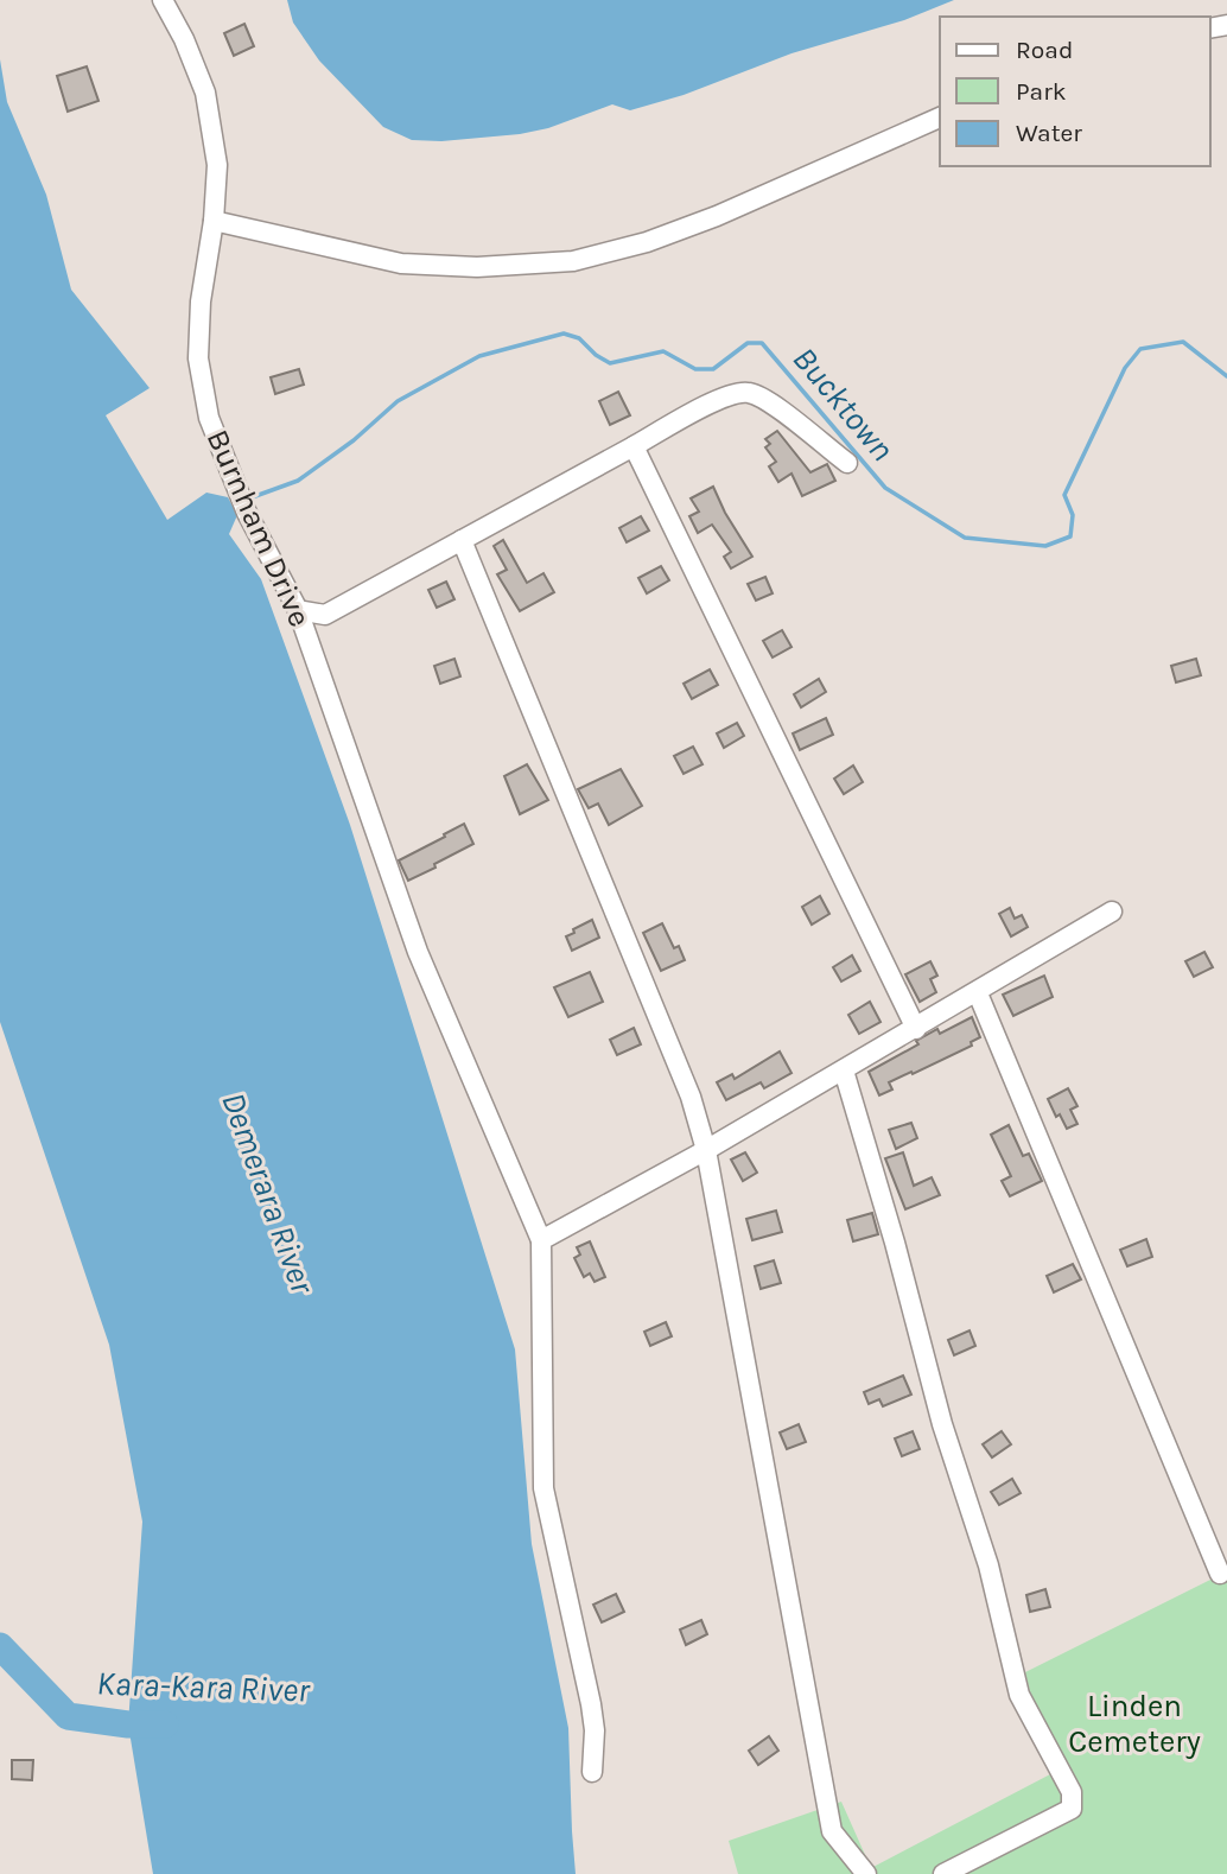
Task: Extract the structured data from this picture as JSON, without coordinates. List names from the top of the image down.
{
  "streets": {
    "street": ["Burnham Drive"]
  },
  "water": ["Bucktown", "Demerara River", "Kara-Kara River"],
  "parks": ["Linden Cemetery"],
  "legend": ["Road", "Park", "Water"]
}
